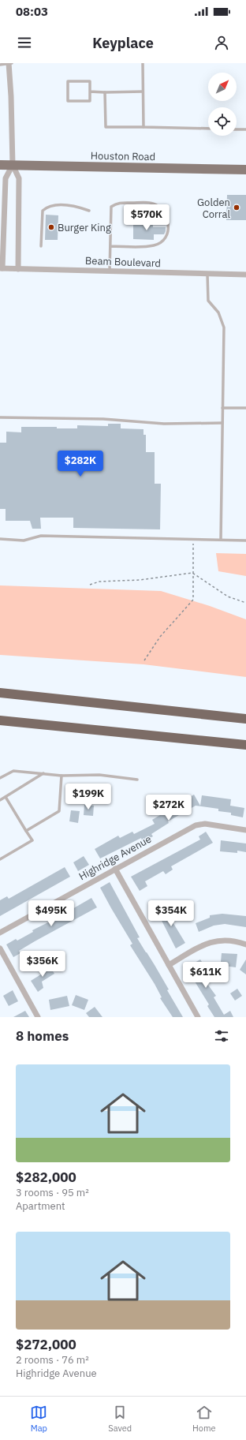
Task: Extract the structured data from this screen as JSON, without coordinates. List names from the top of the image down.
{
  "streets": {
    "main road": ["Houston Road"],
    "street": ["Beam Boulevard", "Highridge Avenue"]
  },
  "places": ["Golden Corral", "Burger King"],
  "north": "top right",
  "page": {
    "status": "08:03",
    "header": "Keyplace",
    "price": [
      "$570K",
      "$282K",
      "$199K",
      "$272K",
      "$495K",
      "$354K",
      "$356K",
      "$611K"
    ],
    "heading": "8 homes",
    "list": [
      {
        "name": "$282,000",
        "note": "3 rooms · 95 m² · Apartment"
      },
      {
        "name": "$272,000",
        "note": "2 rooms · 76 m² · Highridge Avenue"
      }
    ],
    "tabs": ["Map", "Saved", "Home"]
  }
}
